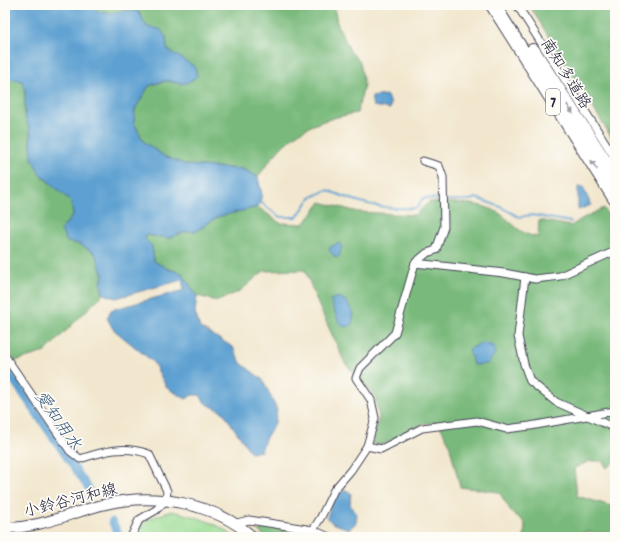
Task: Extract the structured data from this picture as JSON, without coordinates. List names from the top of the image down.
{
  "streets": {
    "highway": ["南知多道路", "7"],
    "main road": ["小鈴谷河和線"]
  },
  "water": ["愛知用水"]
}
